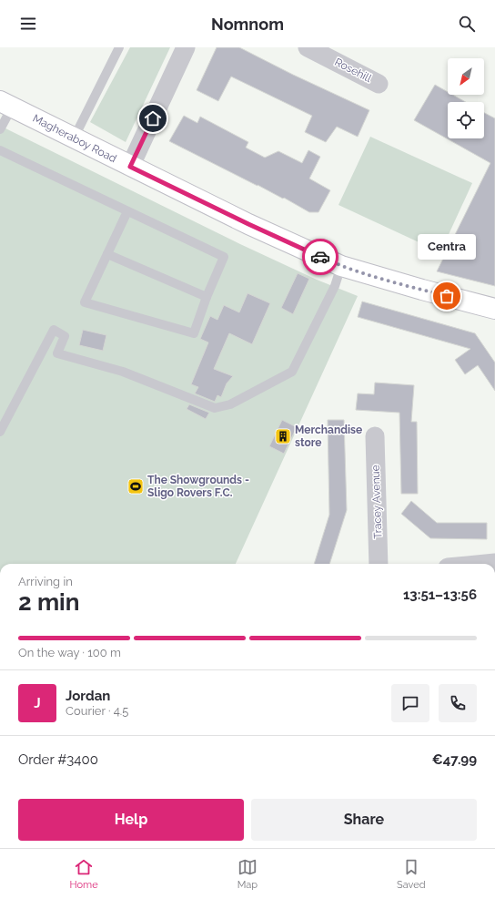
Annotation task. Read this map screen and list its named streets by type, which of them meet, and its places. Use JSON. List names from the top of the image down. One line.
{"streets":{"street":["Rosehill","Magheraboy Road","Tracey Avenue"]},"places":{"other":["Centra"],"building":["Merchandise store"],"sports":["The Showgrounds - Sligo Rovers F.C."]},"north":"bottom left","page":{"header":"Nomnom","bubble":"Centra","heading":["2 min","Arriving in","13:51–13:56"],"panel":["Jordan","Courier · 4.5","Order #3400","€47.99"],"bar":"On the way · 100 m","round":"J","buttons":["Help","Share"],"tabs":["Home","Map","Saved"]}}
